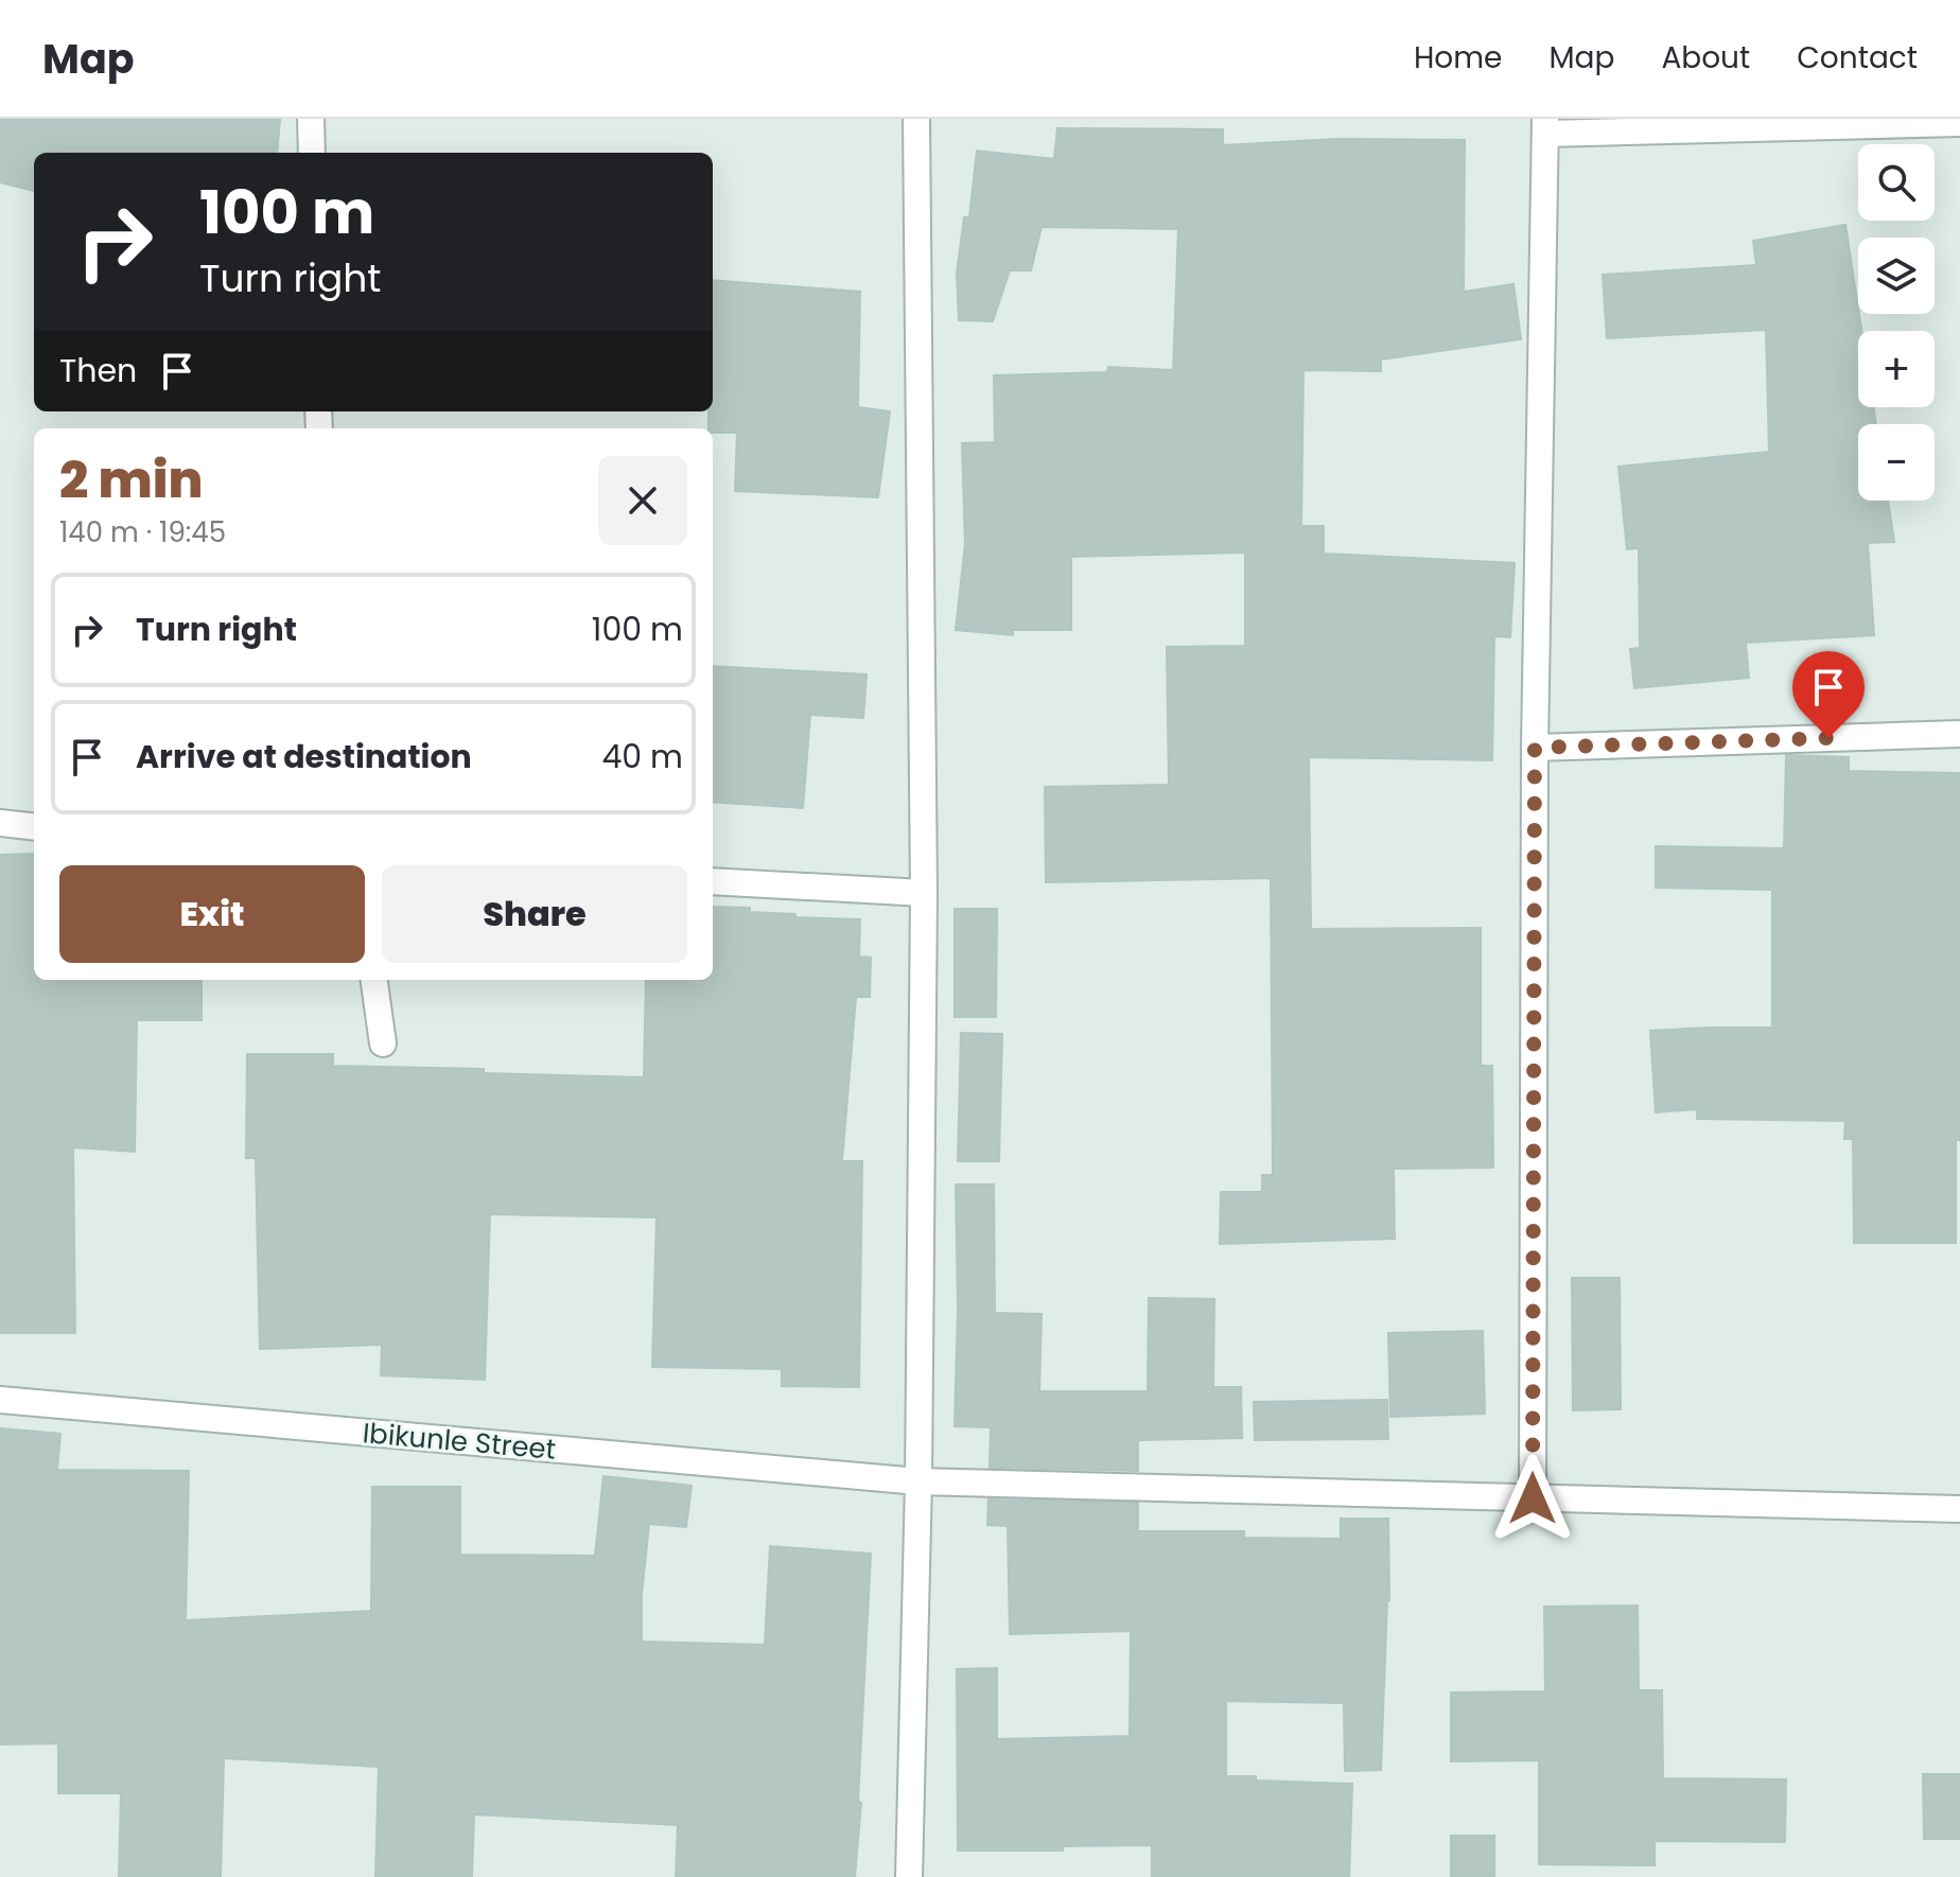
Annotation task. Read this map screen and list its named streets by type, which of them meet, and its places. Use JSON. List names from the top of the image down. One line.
{"streets":{"street":["Ibikunle Street"]},"page":{"header":"Map","nav":["Home","Map","About","Contact"],"map_buttons":["+","−"],"turn":["100 m","Turn right"],"then":"Then","heading":["2 min","140 m · 19:45"],"list":[{"name":"Turn right","value":"100 m"},{"name":"Arrive at destination","value":"40 m"}],"buttons":["Exit","Share"]}}
